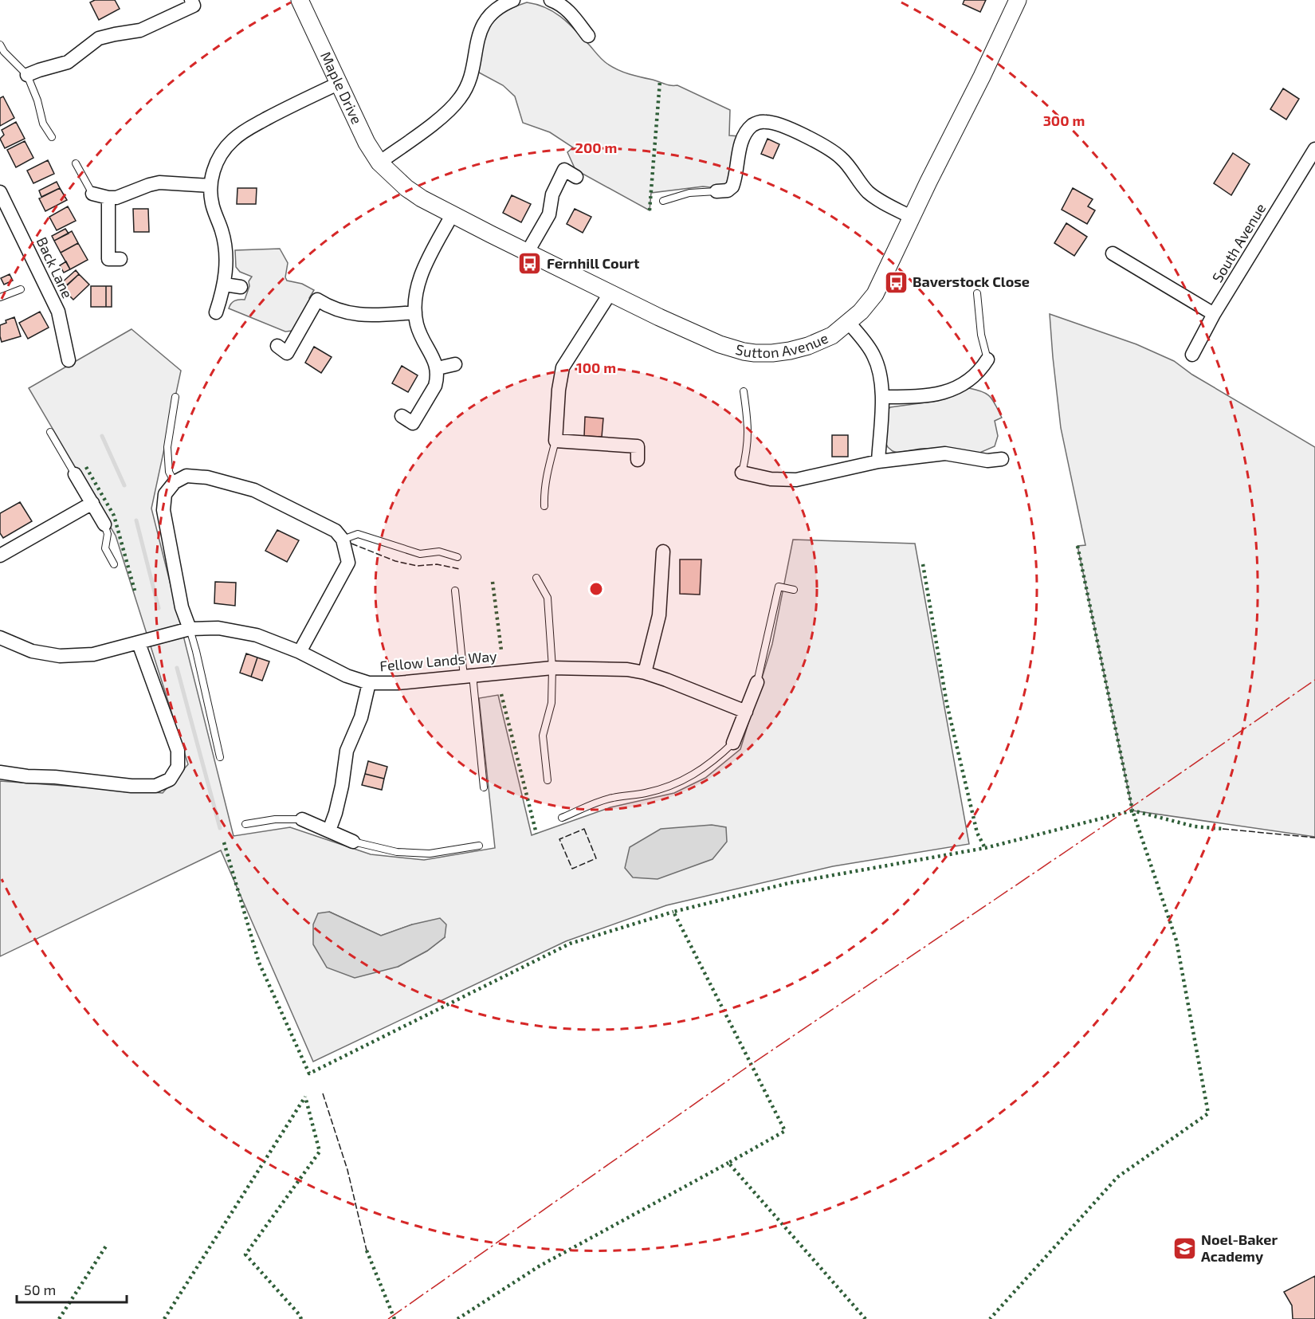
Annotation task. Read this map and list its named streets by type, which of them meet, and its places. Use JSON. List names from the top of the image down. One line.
{"streets":{"street":["Maple Drive","South Avenue","Back Lane","Sutton Avenue","Fellow Lands Way"]},"crossings":[["Maple Drive","Sutton Avenue"]],"places":{"bus stop":["Fernhill Court","Baverstock Close"],"school or university":["Noel-Baker Academy"]},"scale_bar":"50 m","rings":["300 m","200 m","100 m"]}
